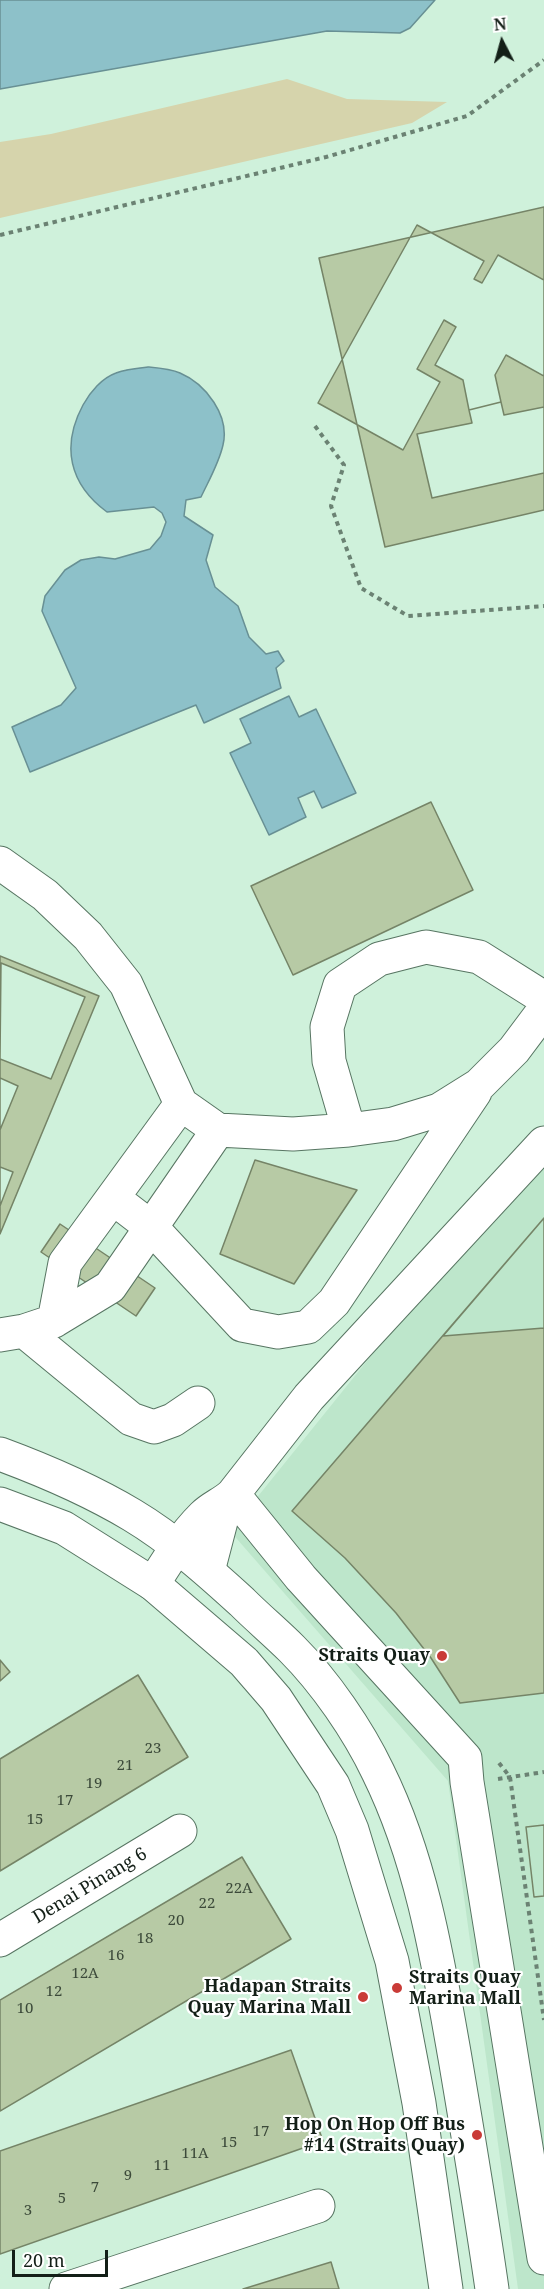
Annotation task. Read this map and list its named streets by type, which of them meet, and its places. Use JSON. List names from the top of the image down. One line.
{"streets":{"main road":["Denai Pinang 6"]},"places":["Straits Quay","Straits Quay Marina Mall","Hadapan Straits Quay Marina Mall","Hop On Hop Off Bus #14 (Straits Quay)"],"house_numbers":["23","21","19","17","15","22A","22","20","18","16","12A","12","10","17","15","11A","11","9","7","5","3"],"scale_bar":"20 m","north":"top"}
